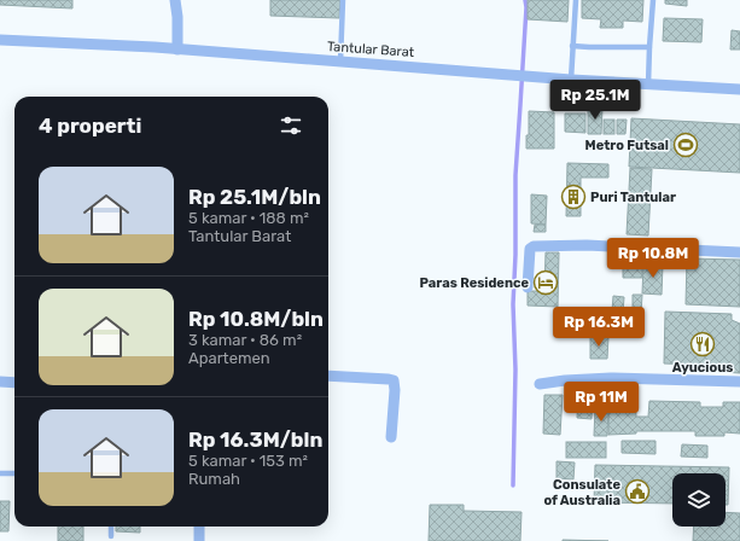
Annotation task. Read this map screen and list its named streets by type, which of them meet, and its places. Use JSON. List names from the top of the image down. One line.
{"streets":{"street":["Tantular Barat"]},"places":{"sports":["Metro Futsal"],"building":["Puri Tantular"],"hotel":["Paras Residence"],"restaurant":["Ayucious"],"public building":["Consulate of Australia"]},"page":{"price":["Rp 25.1M","Rp 10.8M","Rp 16.3M","Rp 11M"],"heading":"4 properti","list":[{"name":"Rp 25.1M/bln","note":"5 kamar · 188 m² · Tantular Barat"},{"name":"Rp 10.8M/bln","note":"3 kamar · 86 m² · Apartemen"},{"name":"Rp 16.3M/bln","note":"5 kamar · 153 m² · Rumah"}]}}
